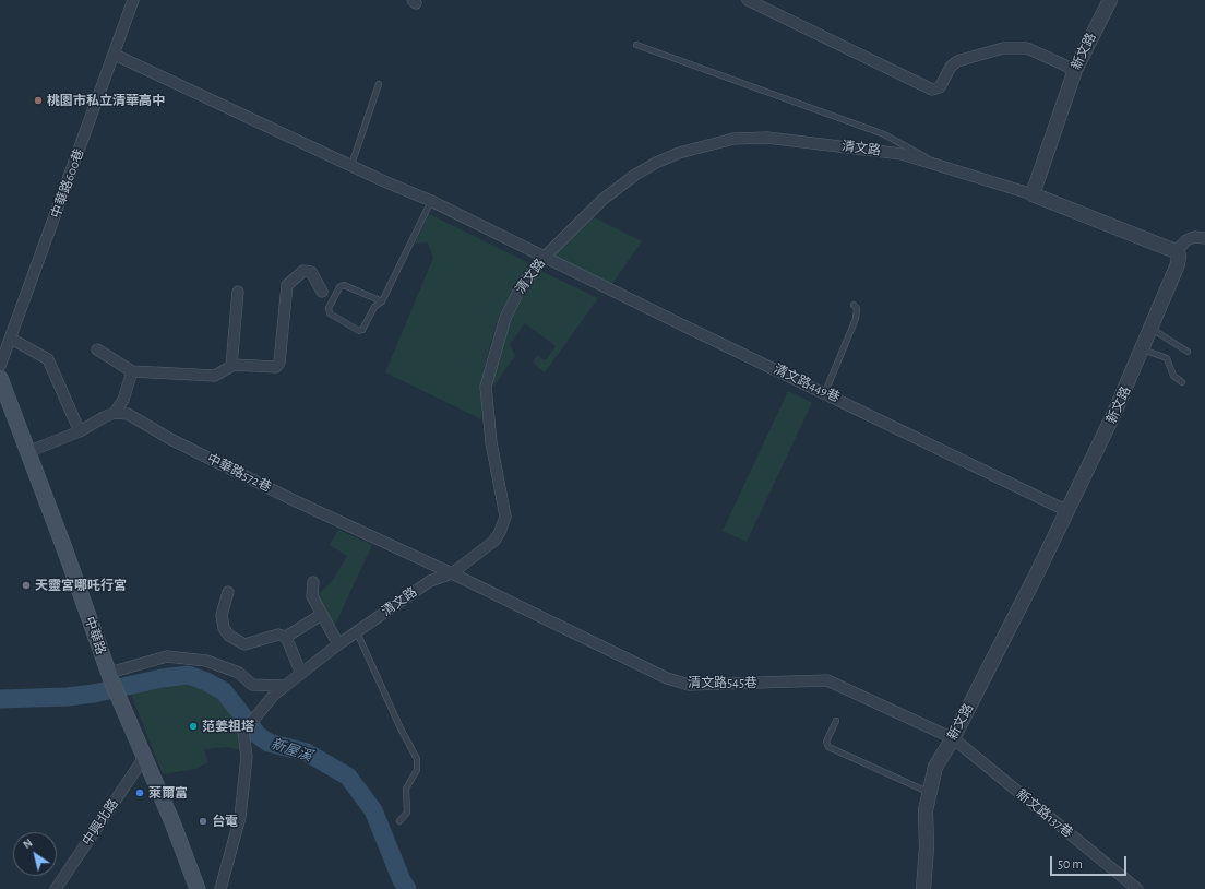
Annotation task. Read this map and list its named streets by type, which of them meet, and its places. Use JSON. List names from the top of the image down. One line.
{"streets":{"main road":["中華路"],"street":["新文路","清文路","中華路600巷","清文路449巷","中華路572巷","清文路545巷","新文路137巷","中興北路"]},"crossings":[["新文路","清文路"],["新文路","清文路449巷"],["新文路","清文路545巷"],["新文路","新文路137巷"],["清文路","清文路449巷"],["清文路","中華路572巷"],["清文路","清文路545巷"],["中華路600巷","清文路449巷"],["中華路572巷","清文路545巷"],["中華路","中興北路"],["清文路545巷","新文路137巷"]],"water":["新屋溪"],"places":["桃園市私立清華高中","天靈宮哪吒行宮","范姜祖塔","萊爾富","台電"],"scale_bar":"50 m","north":"top left"}
